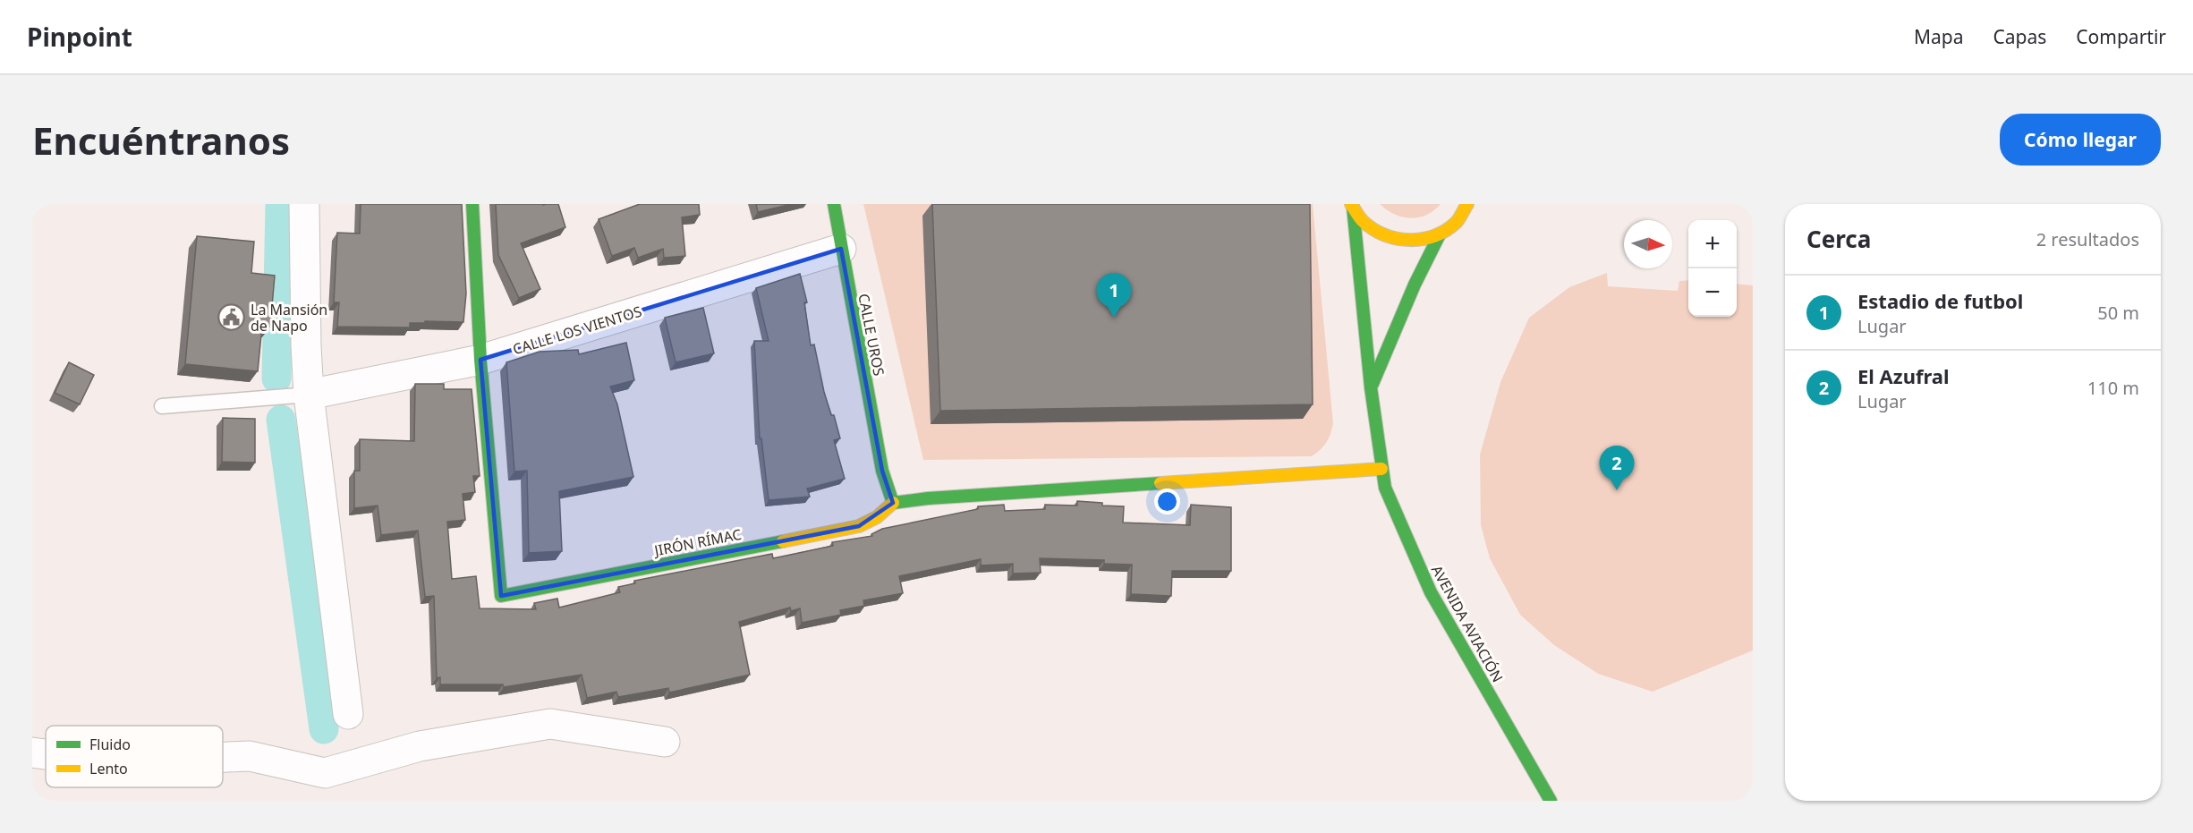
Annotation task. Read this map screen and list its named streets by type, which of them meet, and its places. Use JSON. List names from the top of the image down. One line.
{"streets":{"street":["CALLE LOS VIENTOS","CALLE UROS","JIRÓN RÍMAC","AVENIDA AVIACIÓN"]},"crossings":[["CALLE LOS VIENTOS","CALLE UROS"],["CALLE LOS VIENTOS","JIRÓN RÍMAC"],["CALLE UROS","JIRÓN RÍMAC"]],"places":{"public building":["La Mansión de Napo"]},"legend":["Fluido","Lento"],"north":"right","page":{"header":"Pinpoint","nav":["Mapa","Capas","Compartir"],"buttons":"Cómo llegar","title":"Encuéntranos","heading":["Cerca","2 resultados"],"map_buttons":["+","−"],"pins":["1","2"],"list":[{"mark":"1","name":"Estadio de futbol","note":"Lugar","value":"50 m"},{"mark":"2","name":"El Azufral","note":"Lugar","value":"110 m"}]}}
